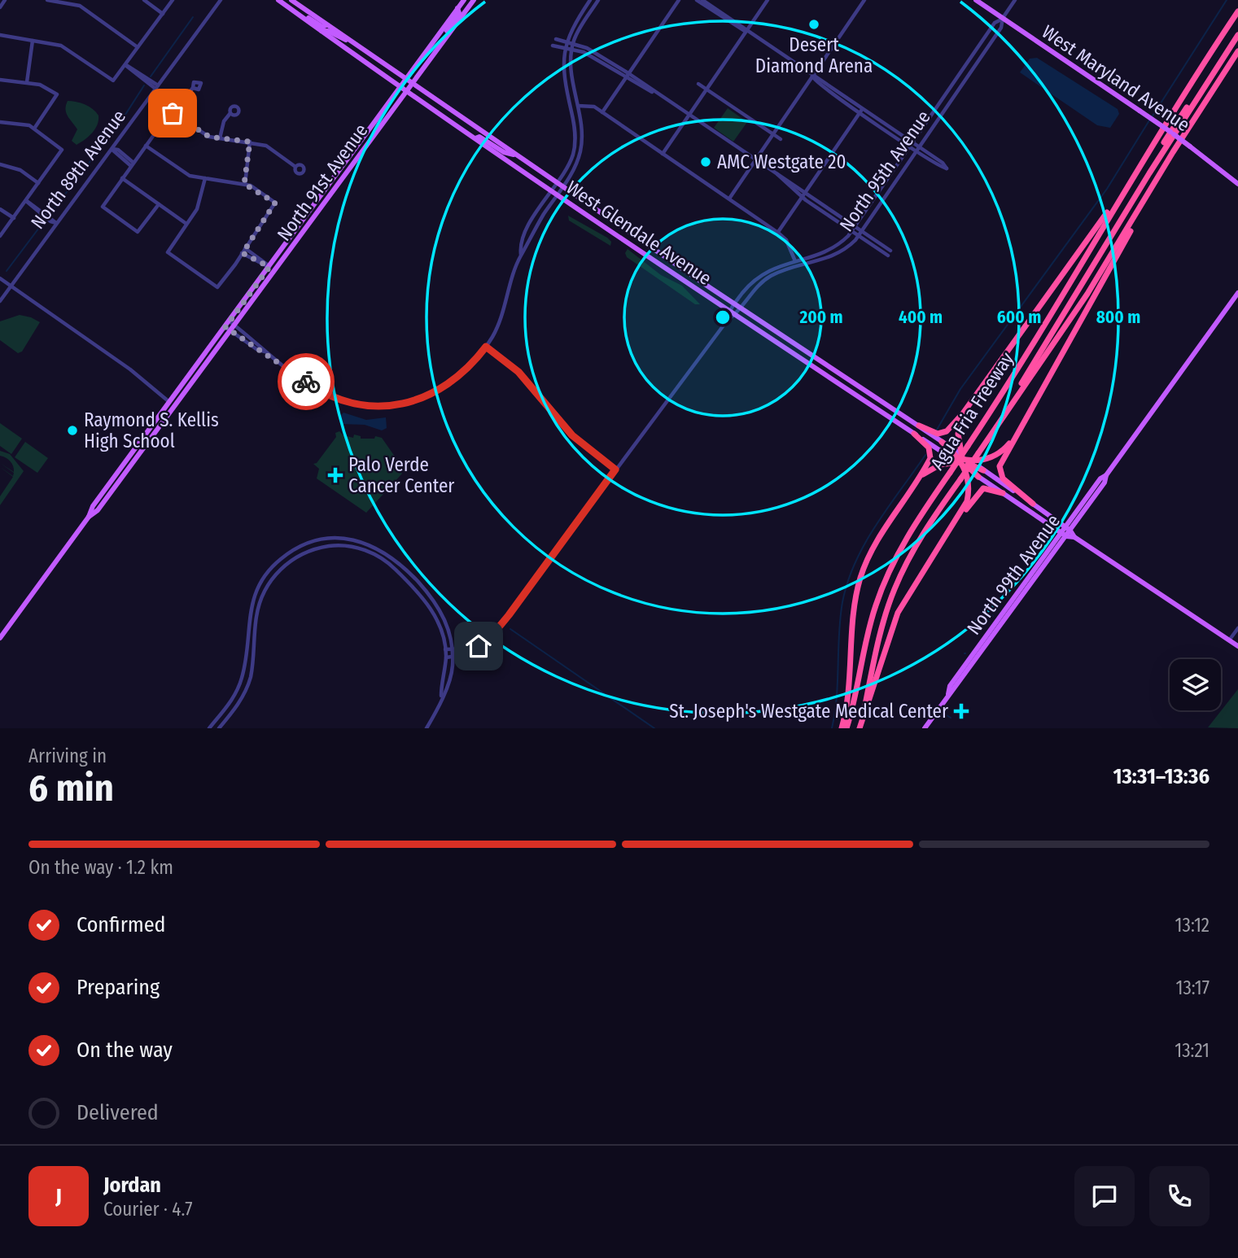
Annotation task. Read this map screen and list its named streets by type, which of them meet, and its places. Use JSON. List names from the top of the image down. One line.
{"streets":{"highway":["Agua Fria Freeway"],"main road":["West Maryland Avenue","North 91st Avenue","West Glendale Avenue","North 99th Avenue"],"street":["North 89th Avenue","North 95th Avenue"]},"crossings":[["West Maryland Avenue","North 95th Avenue"],["North 95th Avenue","West Glendale Avenue"],["North 91st Avenue","West Glendale Avenue"]],"places":{"other":["Desert Diamond Arena","AMC Westgate 20","Raymond S. Kellis High School"],"health":["Palo Verde Cancer Center","St. Joseph's Westgate Medical Center"]},"page":{"heading":["6 min","Arriving in","13:31–13:36"],"panel":["Jordan","Courier · 4.7"],"bar":"On the way · 1.2 km","list":[["Confirmed","13:12"],["Preparing","13:17"],["On the way","13:21"],"Delivered"],"round":"J"},"rings":["200 m","400 m","600 m","800 m"]}
